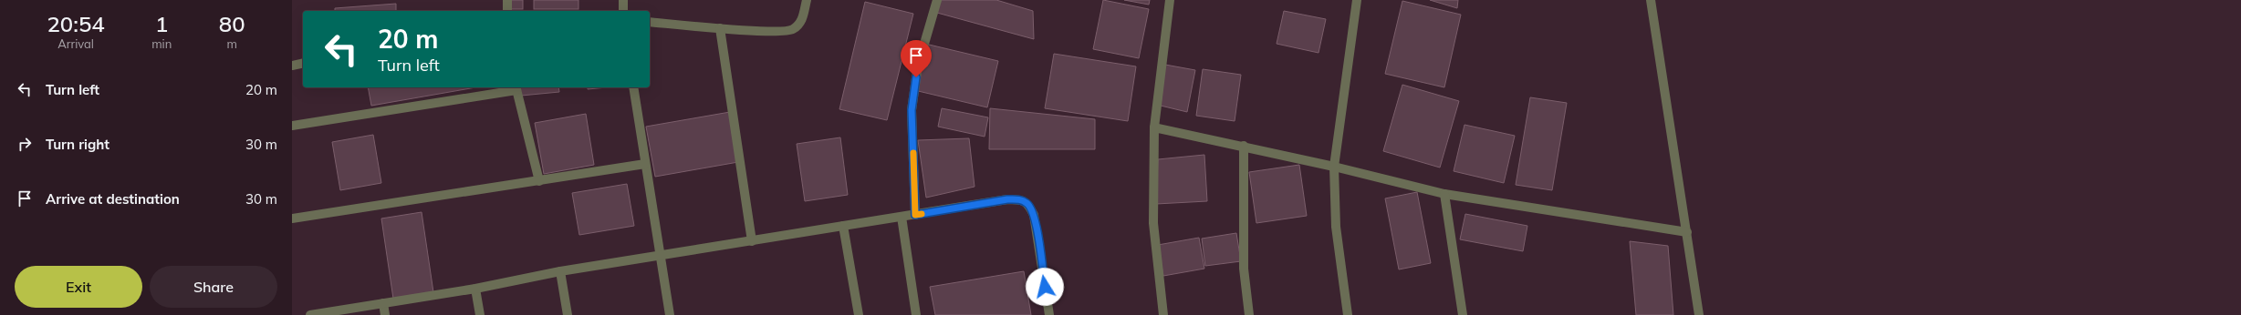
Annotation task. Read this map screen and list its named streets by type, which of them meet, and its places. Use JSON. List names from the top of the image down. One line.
{"page":{"eta":["20:54","Arrival","1","min","80","m"],"turn":["20 m","Turn left"],"list":[{"name":"Turn left","value":"20 m"},{"name":"Turn right","value":"30 m"},{"name":"Arrive at destination","value":"30 m"}],"buttons":["Exit","Share"]}}
